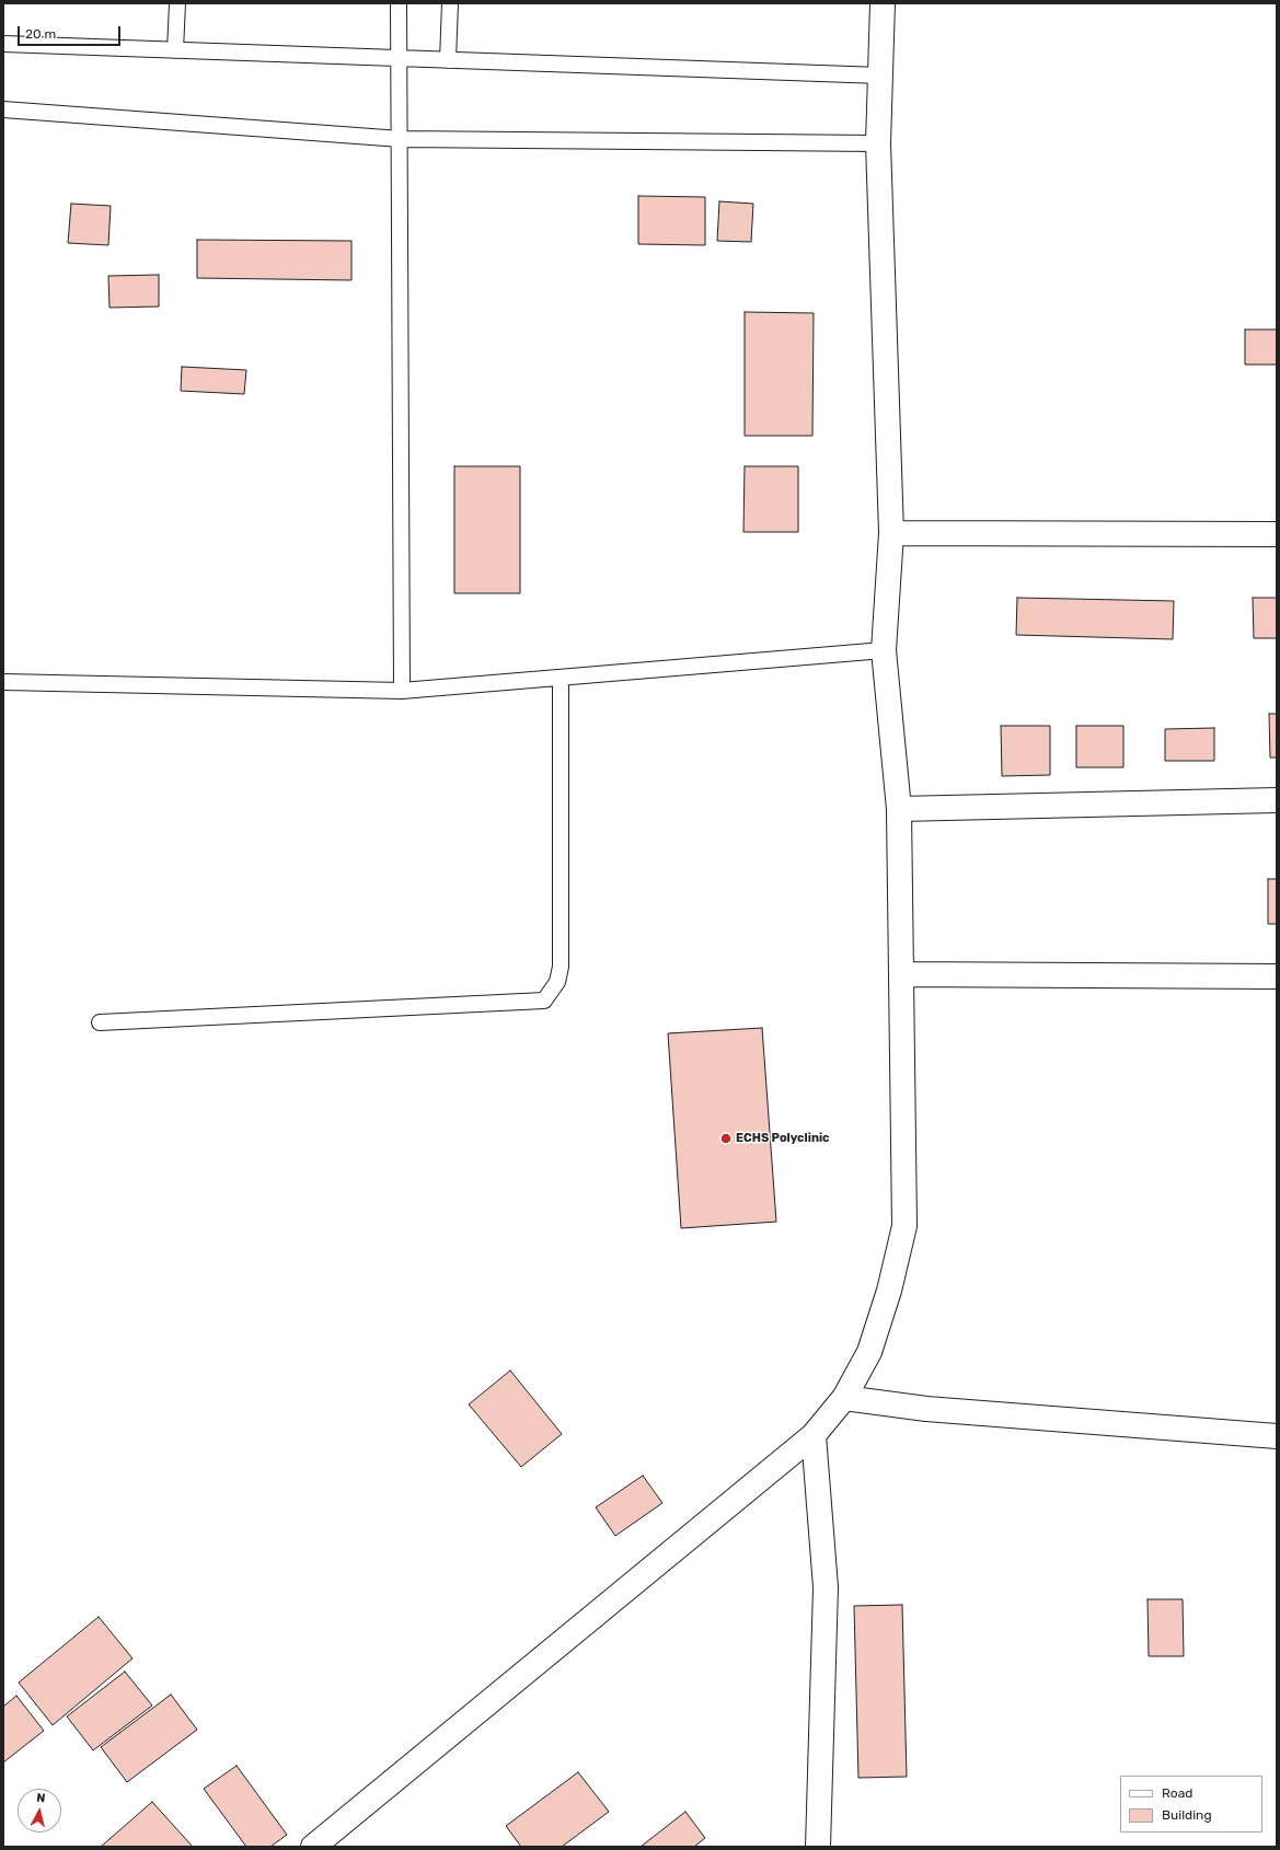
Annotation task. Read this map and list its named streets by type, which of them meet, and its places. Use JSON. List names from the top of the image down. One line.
{"places":["ECHS Polyclinic"],"legend":["Road","Building"],"scale_bar":"20 m","north":"top"}
